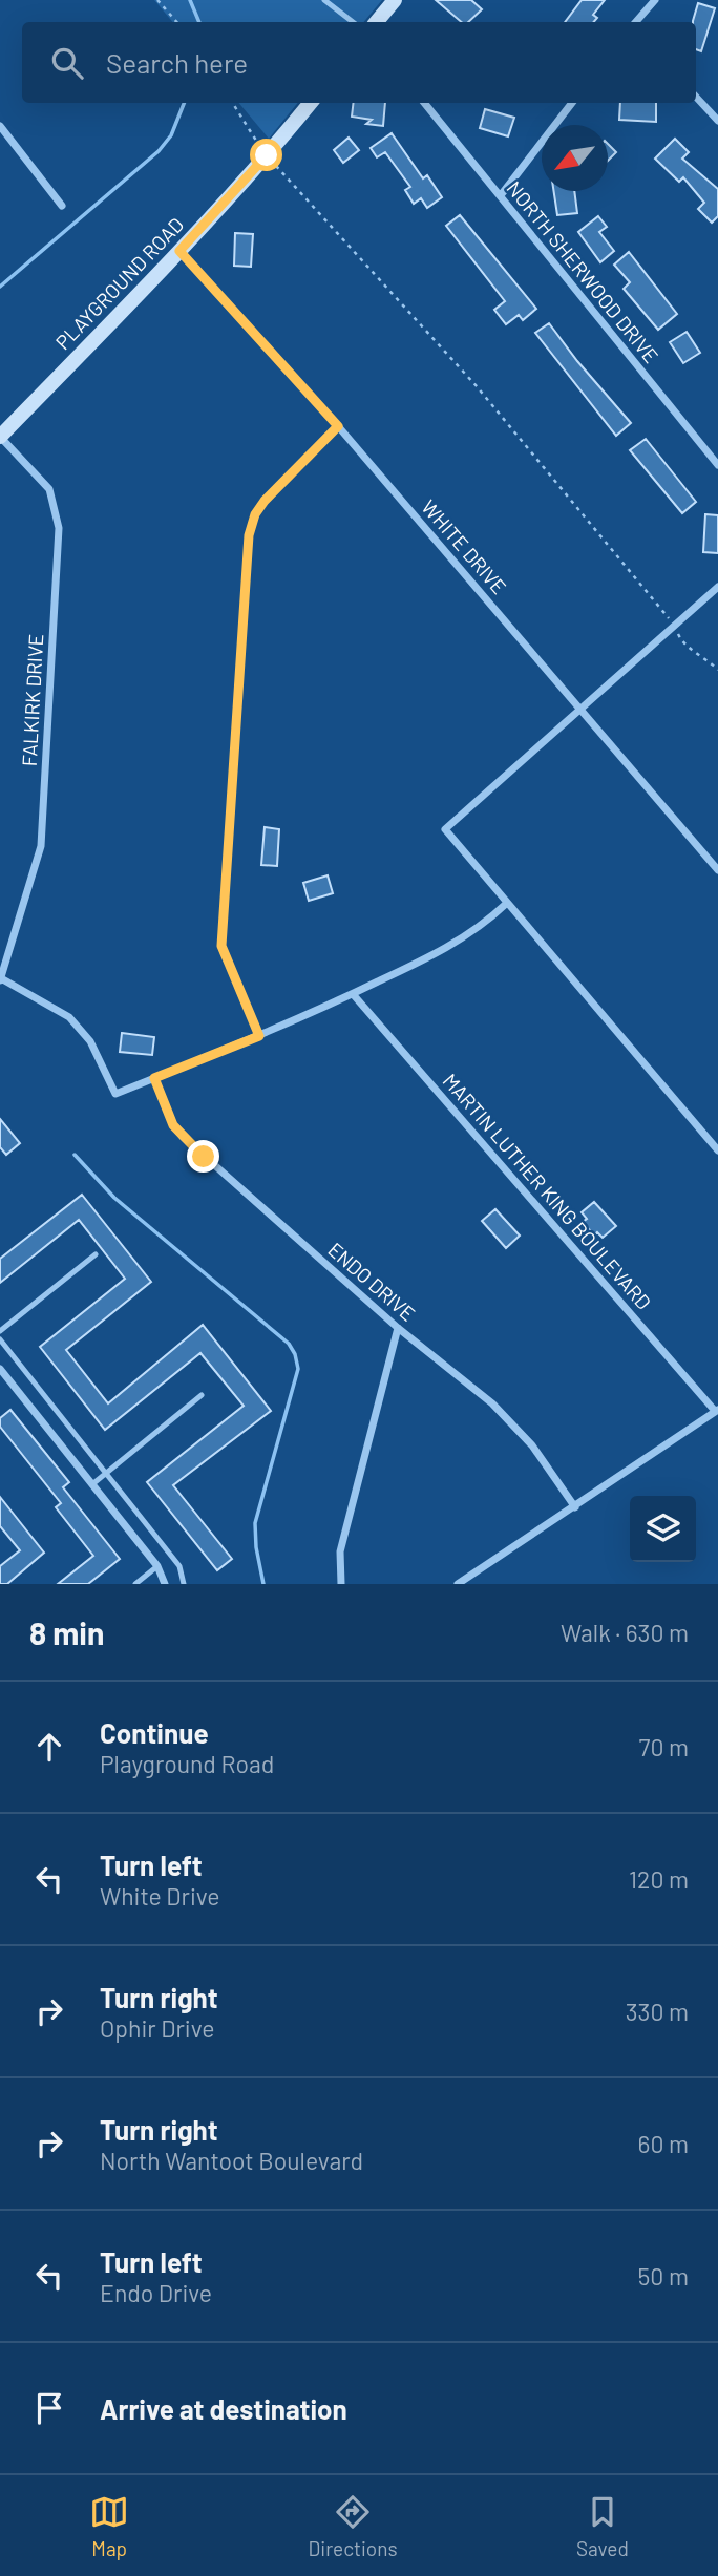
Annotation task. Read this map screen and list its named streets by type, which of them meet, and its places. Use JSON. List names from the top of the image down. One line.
{"streets":{"main road":["PLAYGROUND ROAD"],"street":["NORTH SHERWOOD DRIVE","WHITE DRIVE","FALKIRK DRIVE","MARTIN LUTHER KING BOULEVARD","ENDO DRIVE"]},"crossings":[["PLAYGROUND ROAD","WHITE DRIVE"],["PLAYGROUND ROAD","FALKIRK DRIVE"]],"north":"bottom left","page":{"search":"Search here","heading":["8 min","Walk · 630 m"],"list":[["Continue","Playground Road","70 m"],["Turn left","White Drive","120 m"],["Turn right","Ophir Drive","330 m"],["Turn right","North Wantoot Boulevard","60 m"],["Turn left","Endo Drive","50 m"],"Arrive at destination"],"nav":["Map","Directions","Saved"]}}
